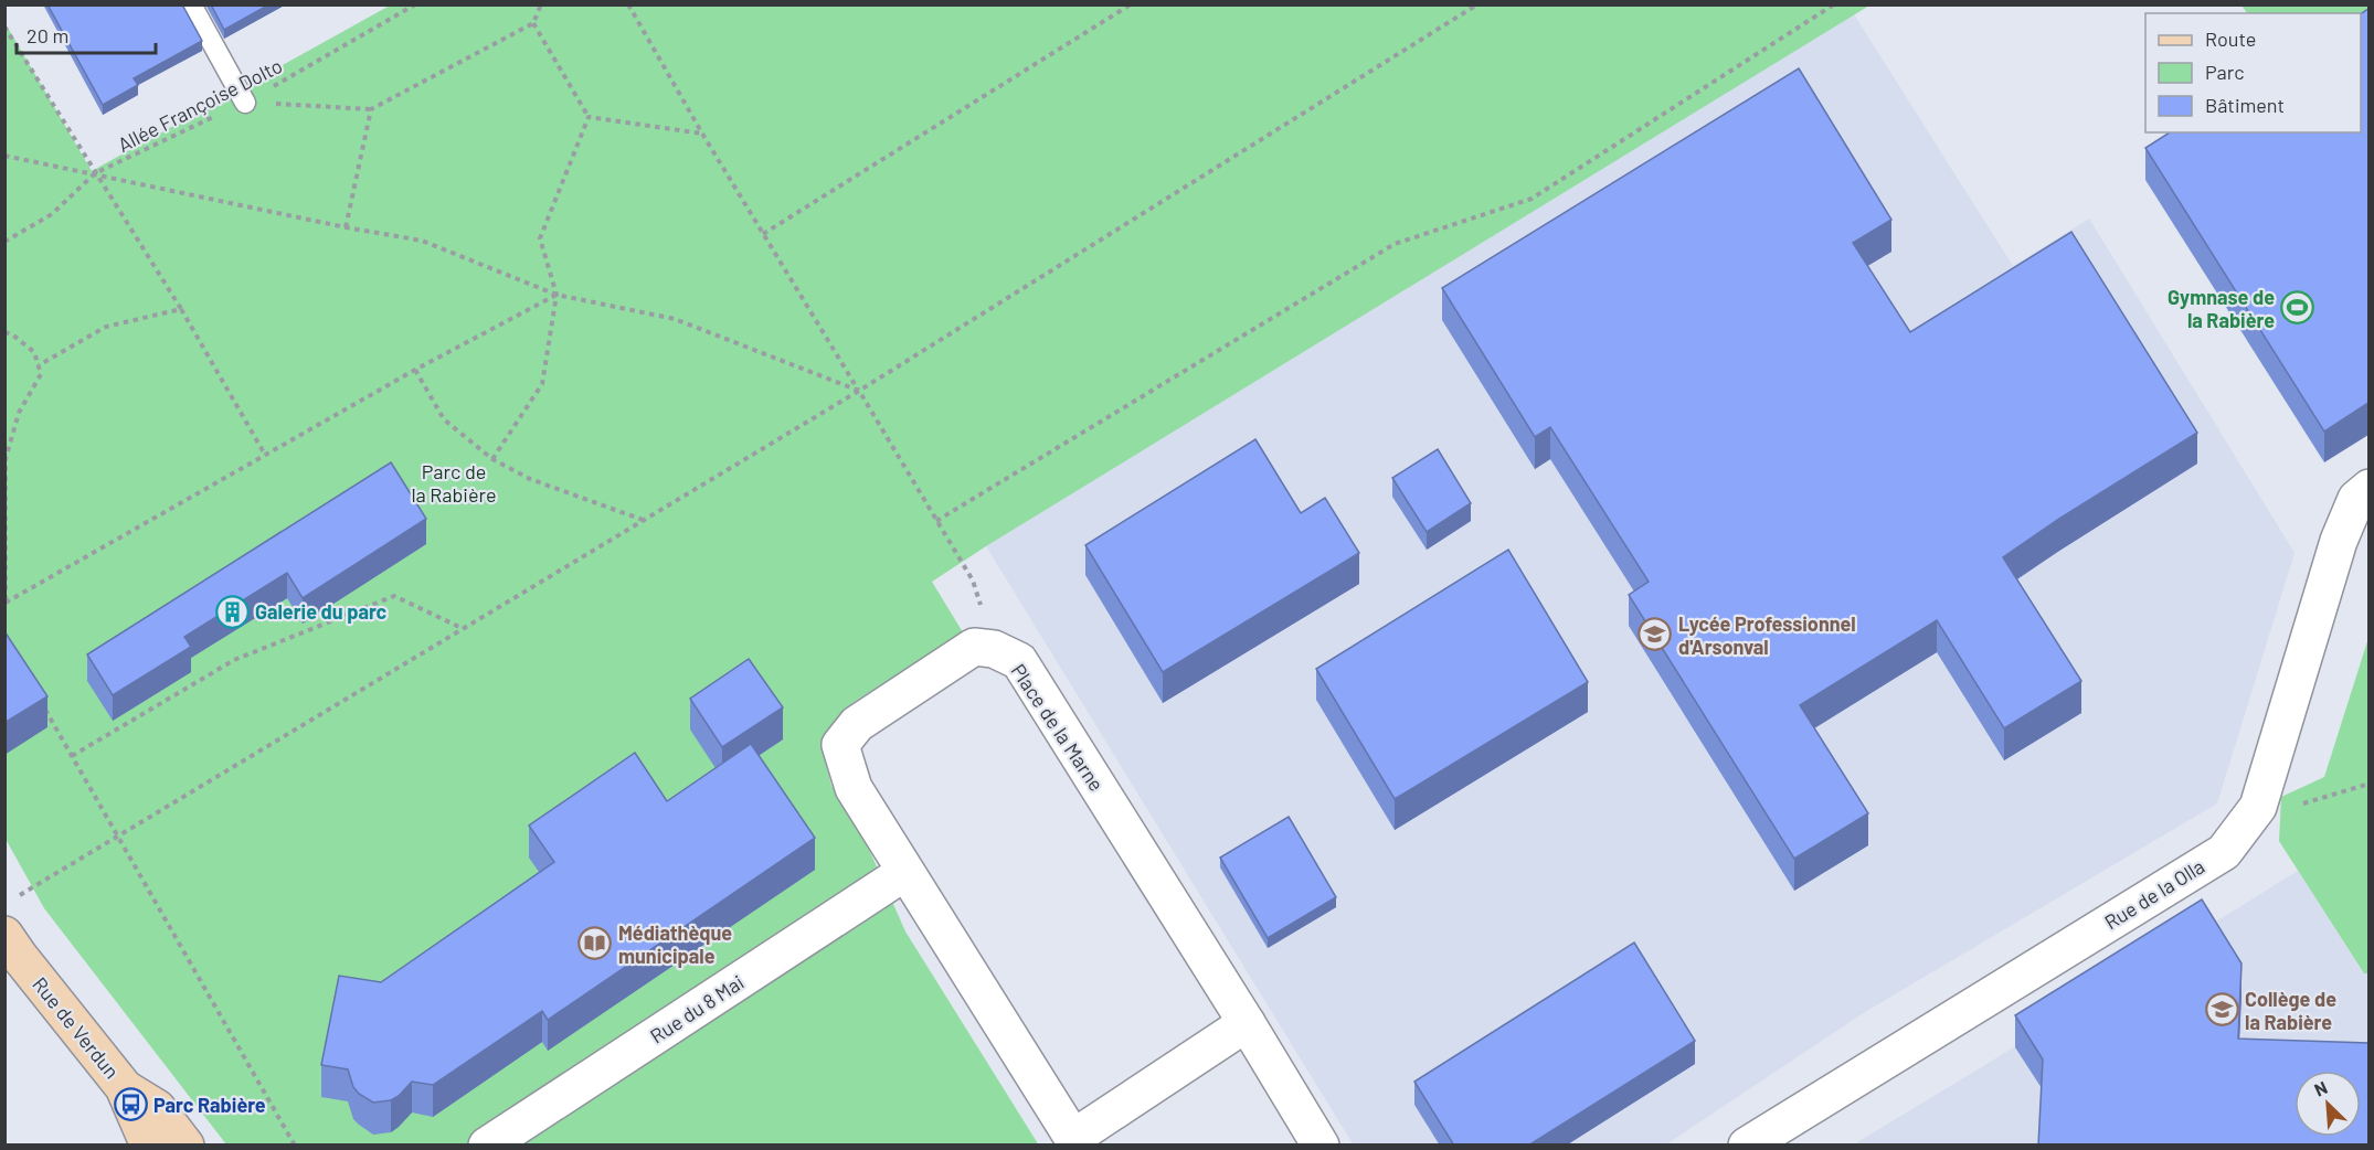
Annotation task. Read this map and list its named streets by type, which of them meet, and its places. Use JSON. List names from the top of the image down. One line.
{"streets":{"main road":["Rue de Verdun"],"street":["Place de la Marne","Rue de la Olla","Rue du 8 Mai"],"path":["Allée Françoise Dolto"]},"crossings":[["Place de la Marne","Rue du 8 Mai"]],"parks":["Parc de la Rabière"],"places":{"sports":["Gymnase de la Rabière"],"building":["Galerie du parc"],"school or university":["Lycée Professionnel d'Arsonval","Collège de la Rabière"],"library":["Médiathèque municipale"],"bus stop":["Parc Rabière"]},"legend":["Route","Parc","Bâtiment"],"scale_bar":"20 m","north":"top left"}
